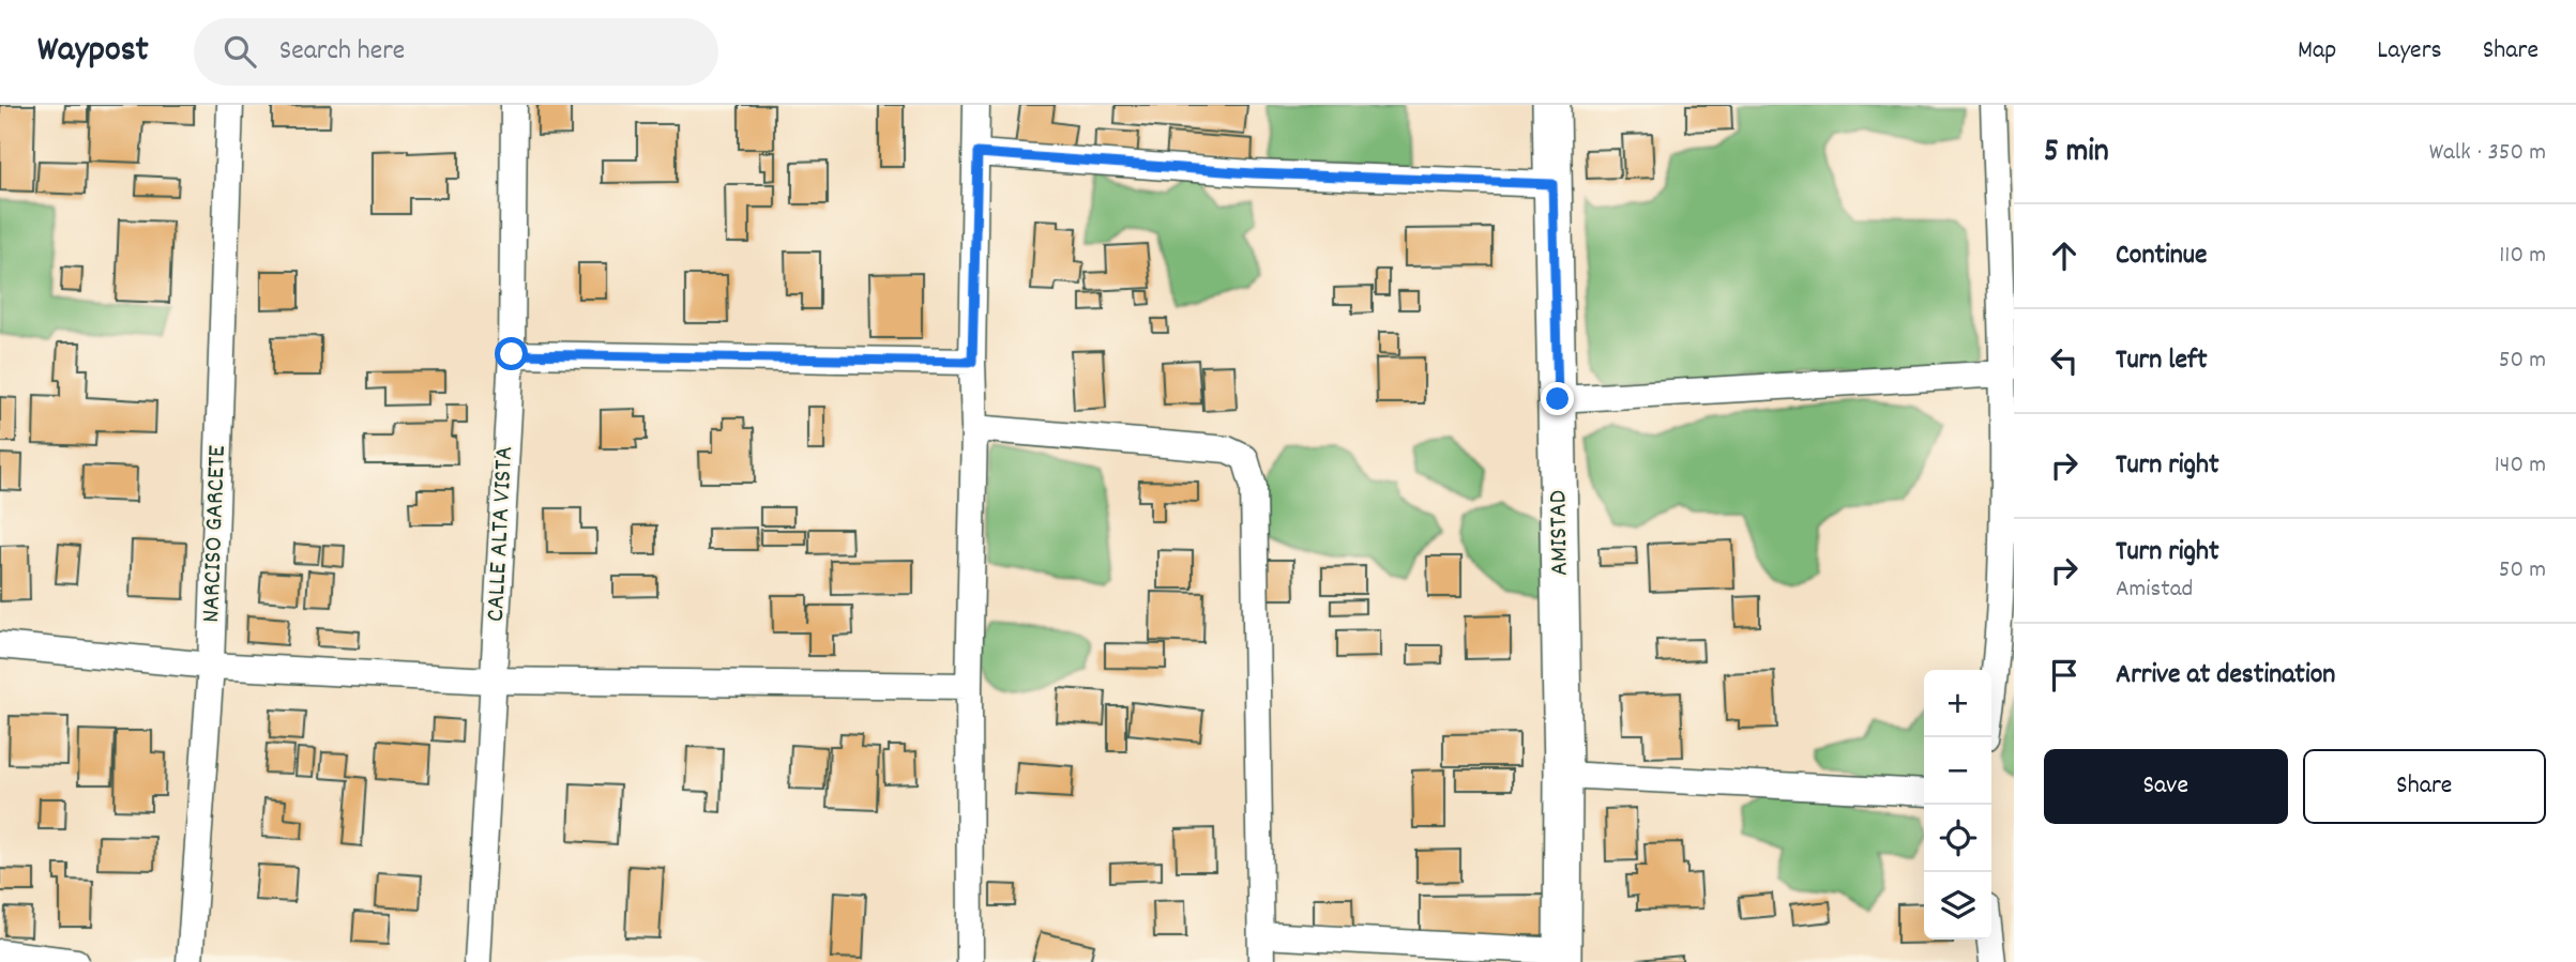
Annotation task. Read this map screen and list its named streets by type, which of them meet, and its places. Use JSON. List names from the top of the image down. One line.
{"streets":{"street":["AMISTAD","NARCISO GARCETE","CALLE ALTA VISTA"]},"page":{"header":"Waypost","search":"Search here","nav":["Map","Layers","Share"],"heading":["5 min","Walk · 350 m"],"list":[["Continue","110 m"],["Turn left","50 m"],["Turn right","140 m"],["Turn right","Amistad","50 m"],"Arrive at destination"],"map_buttons":["+","−"],"buttons":["Save","Share"]}}
